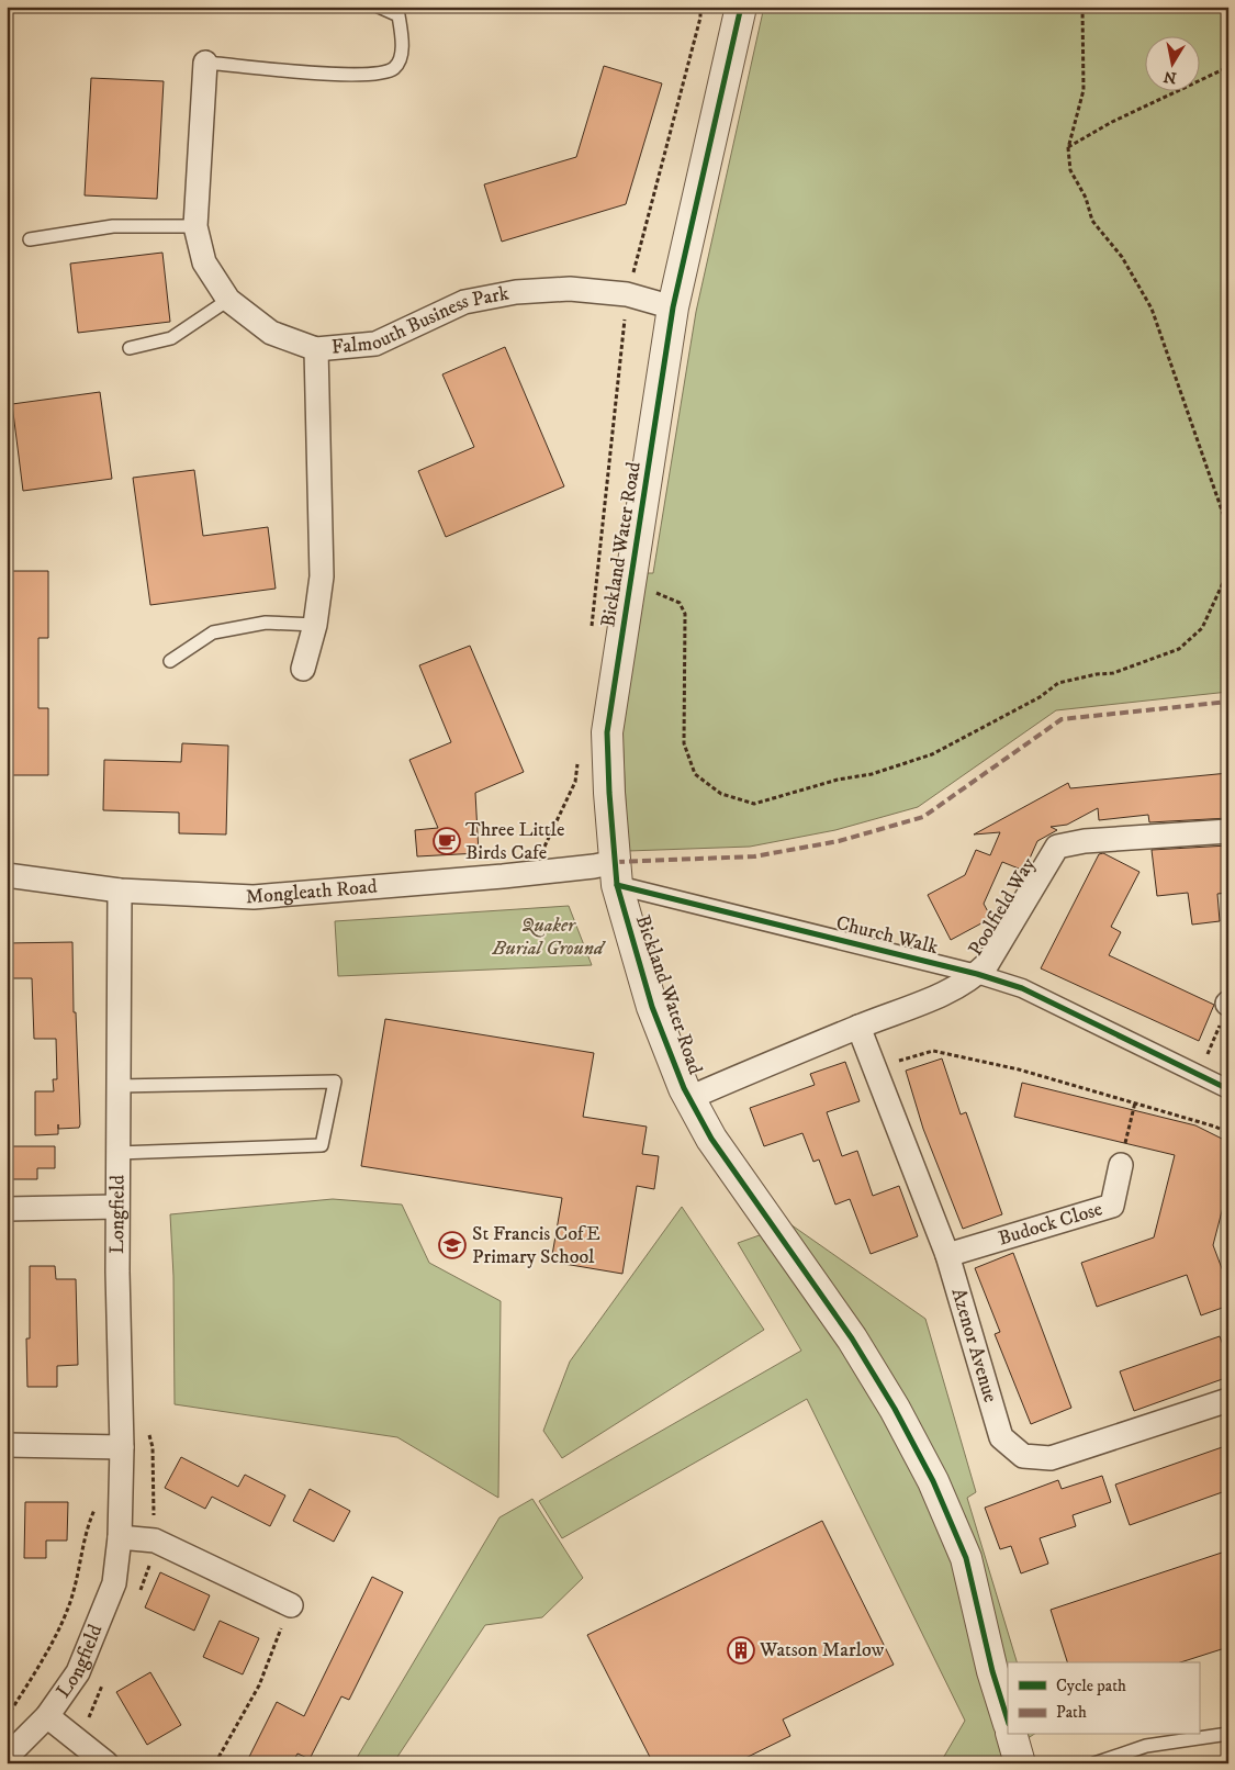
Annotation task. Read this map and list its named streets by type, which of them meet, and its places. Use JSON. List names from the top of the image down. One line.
{"streets":{"street":["Falmouth Business Park","Bickland Water Road","Mongleath Road","Poolfield Way","Church Walk","Longfield","Budock Close","Azenor Avenue"]},"crossings":[["Falmouth Business Park","Bickland Water Road"],["Bickland Water Road","Mongleath Road"],["Bickland Water Road","Poolfield Way"],["Bickland Water Road","Church Walk"],["Mongleath Road","Church Walk"],["Mongleath Road","Longfield"],["Poolfield Way","Church Walk"],["Poolfield Way","Azenor Avenue"],["Budock Close","Azenor Avenue"]],"parks":["Quaker Burial Ground"],"places":{"cafe":["Three Little Birds Cafe"],"school or university":["St Francis CofE Primary School"],"building":["Watson Marlow"]},"legend":["Cycle path","Path"],"north":"bottom"}
